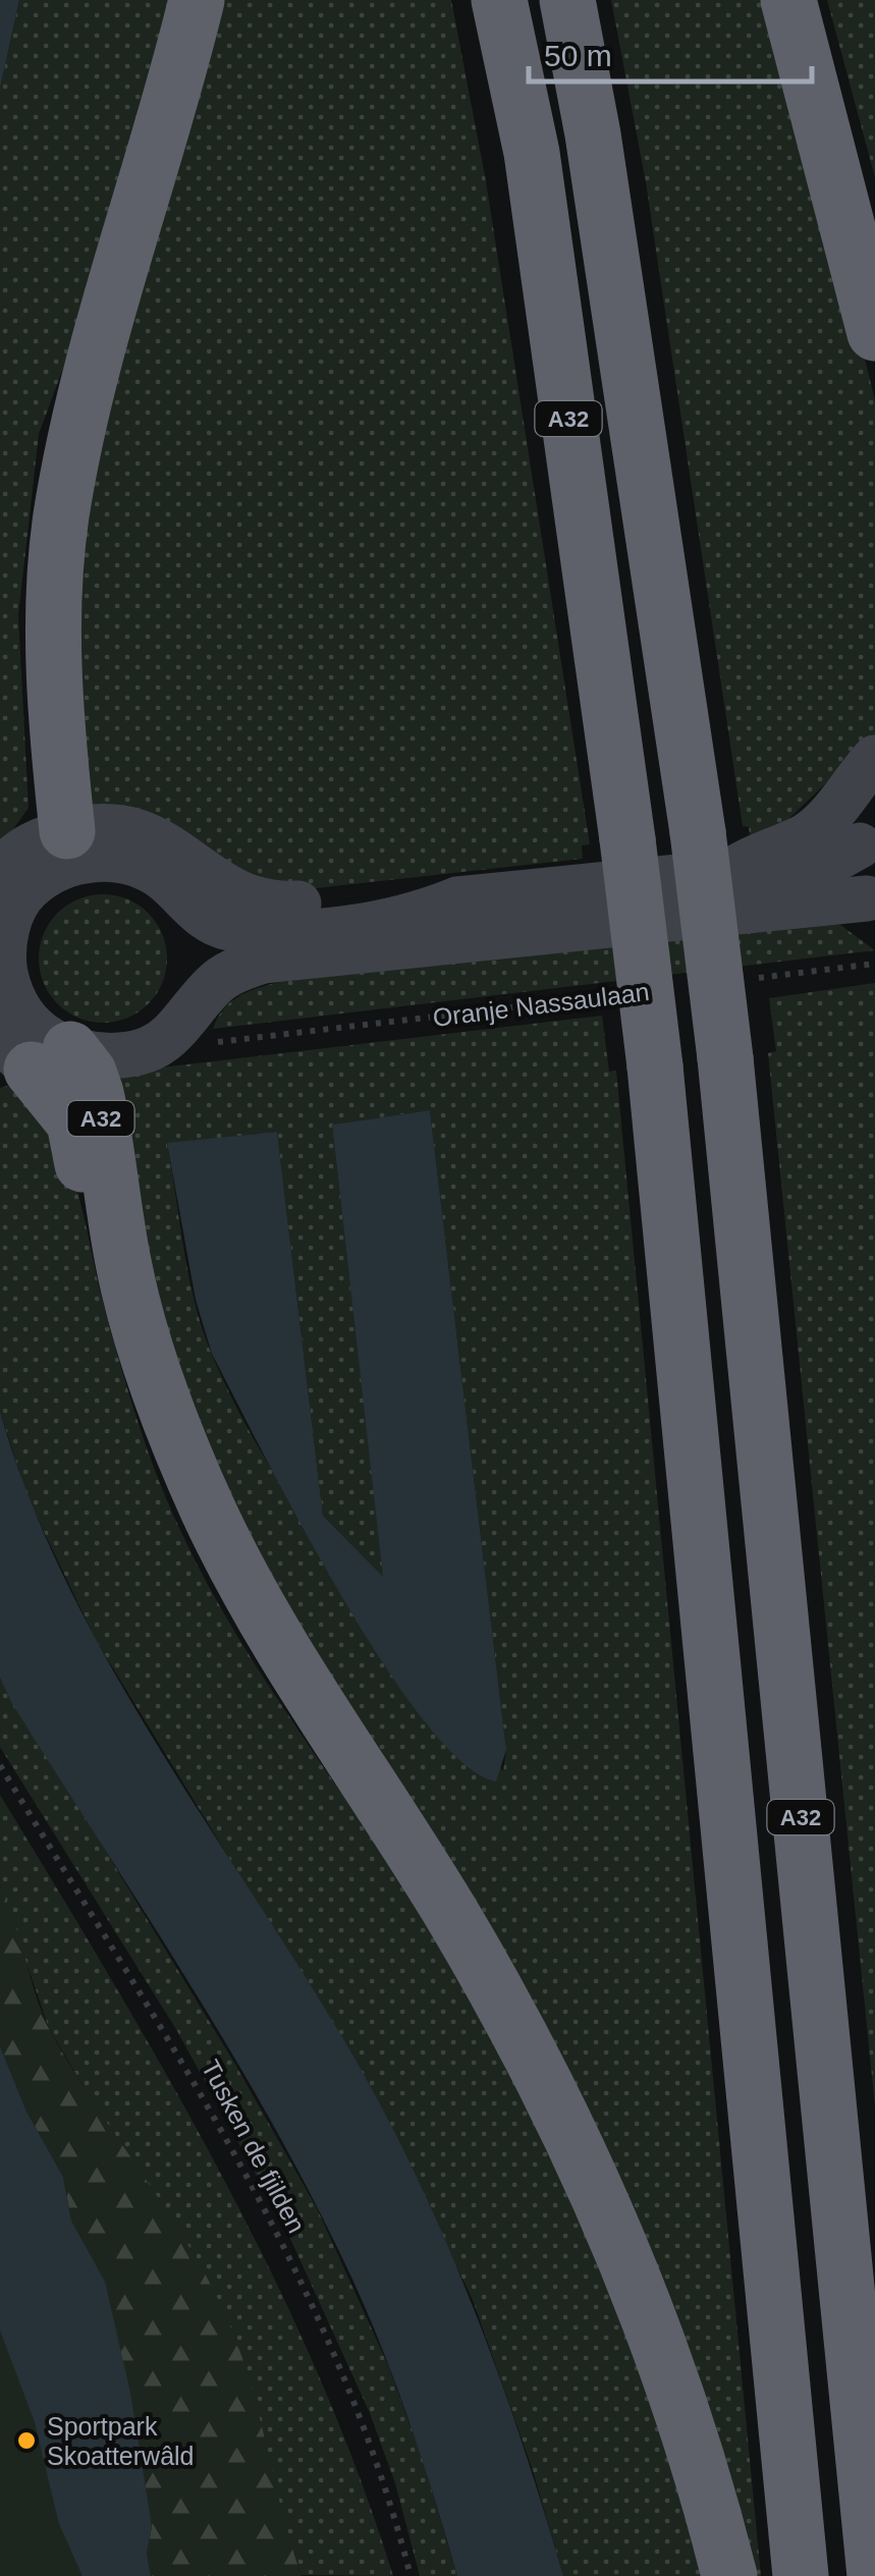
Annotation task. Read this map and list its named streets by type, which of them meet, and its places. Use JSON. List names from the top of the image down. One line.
{"streets":{"highway":["A32"],"path":["Oranje Nassaulaan","Tusken de fjilden"]},"places":["Sportpark Skoatterwâld"],"scale_bar":"50 m"}
